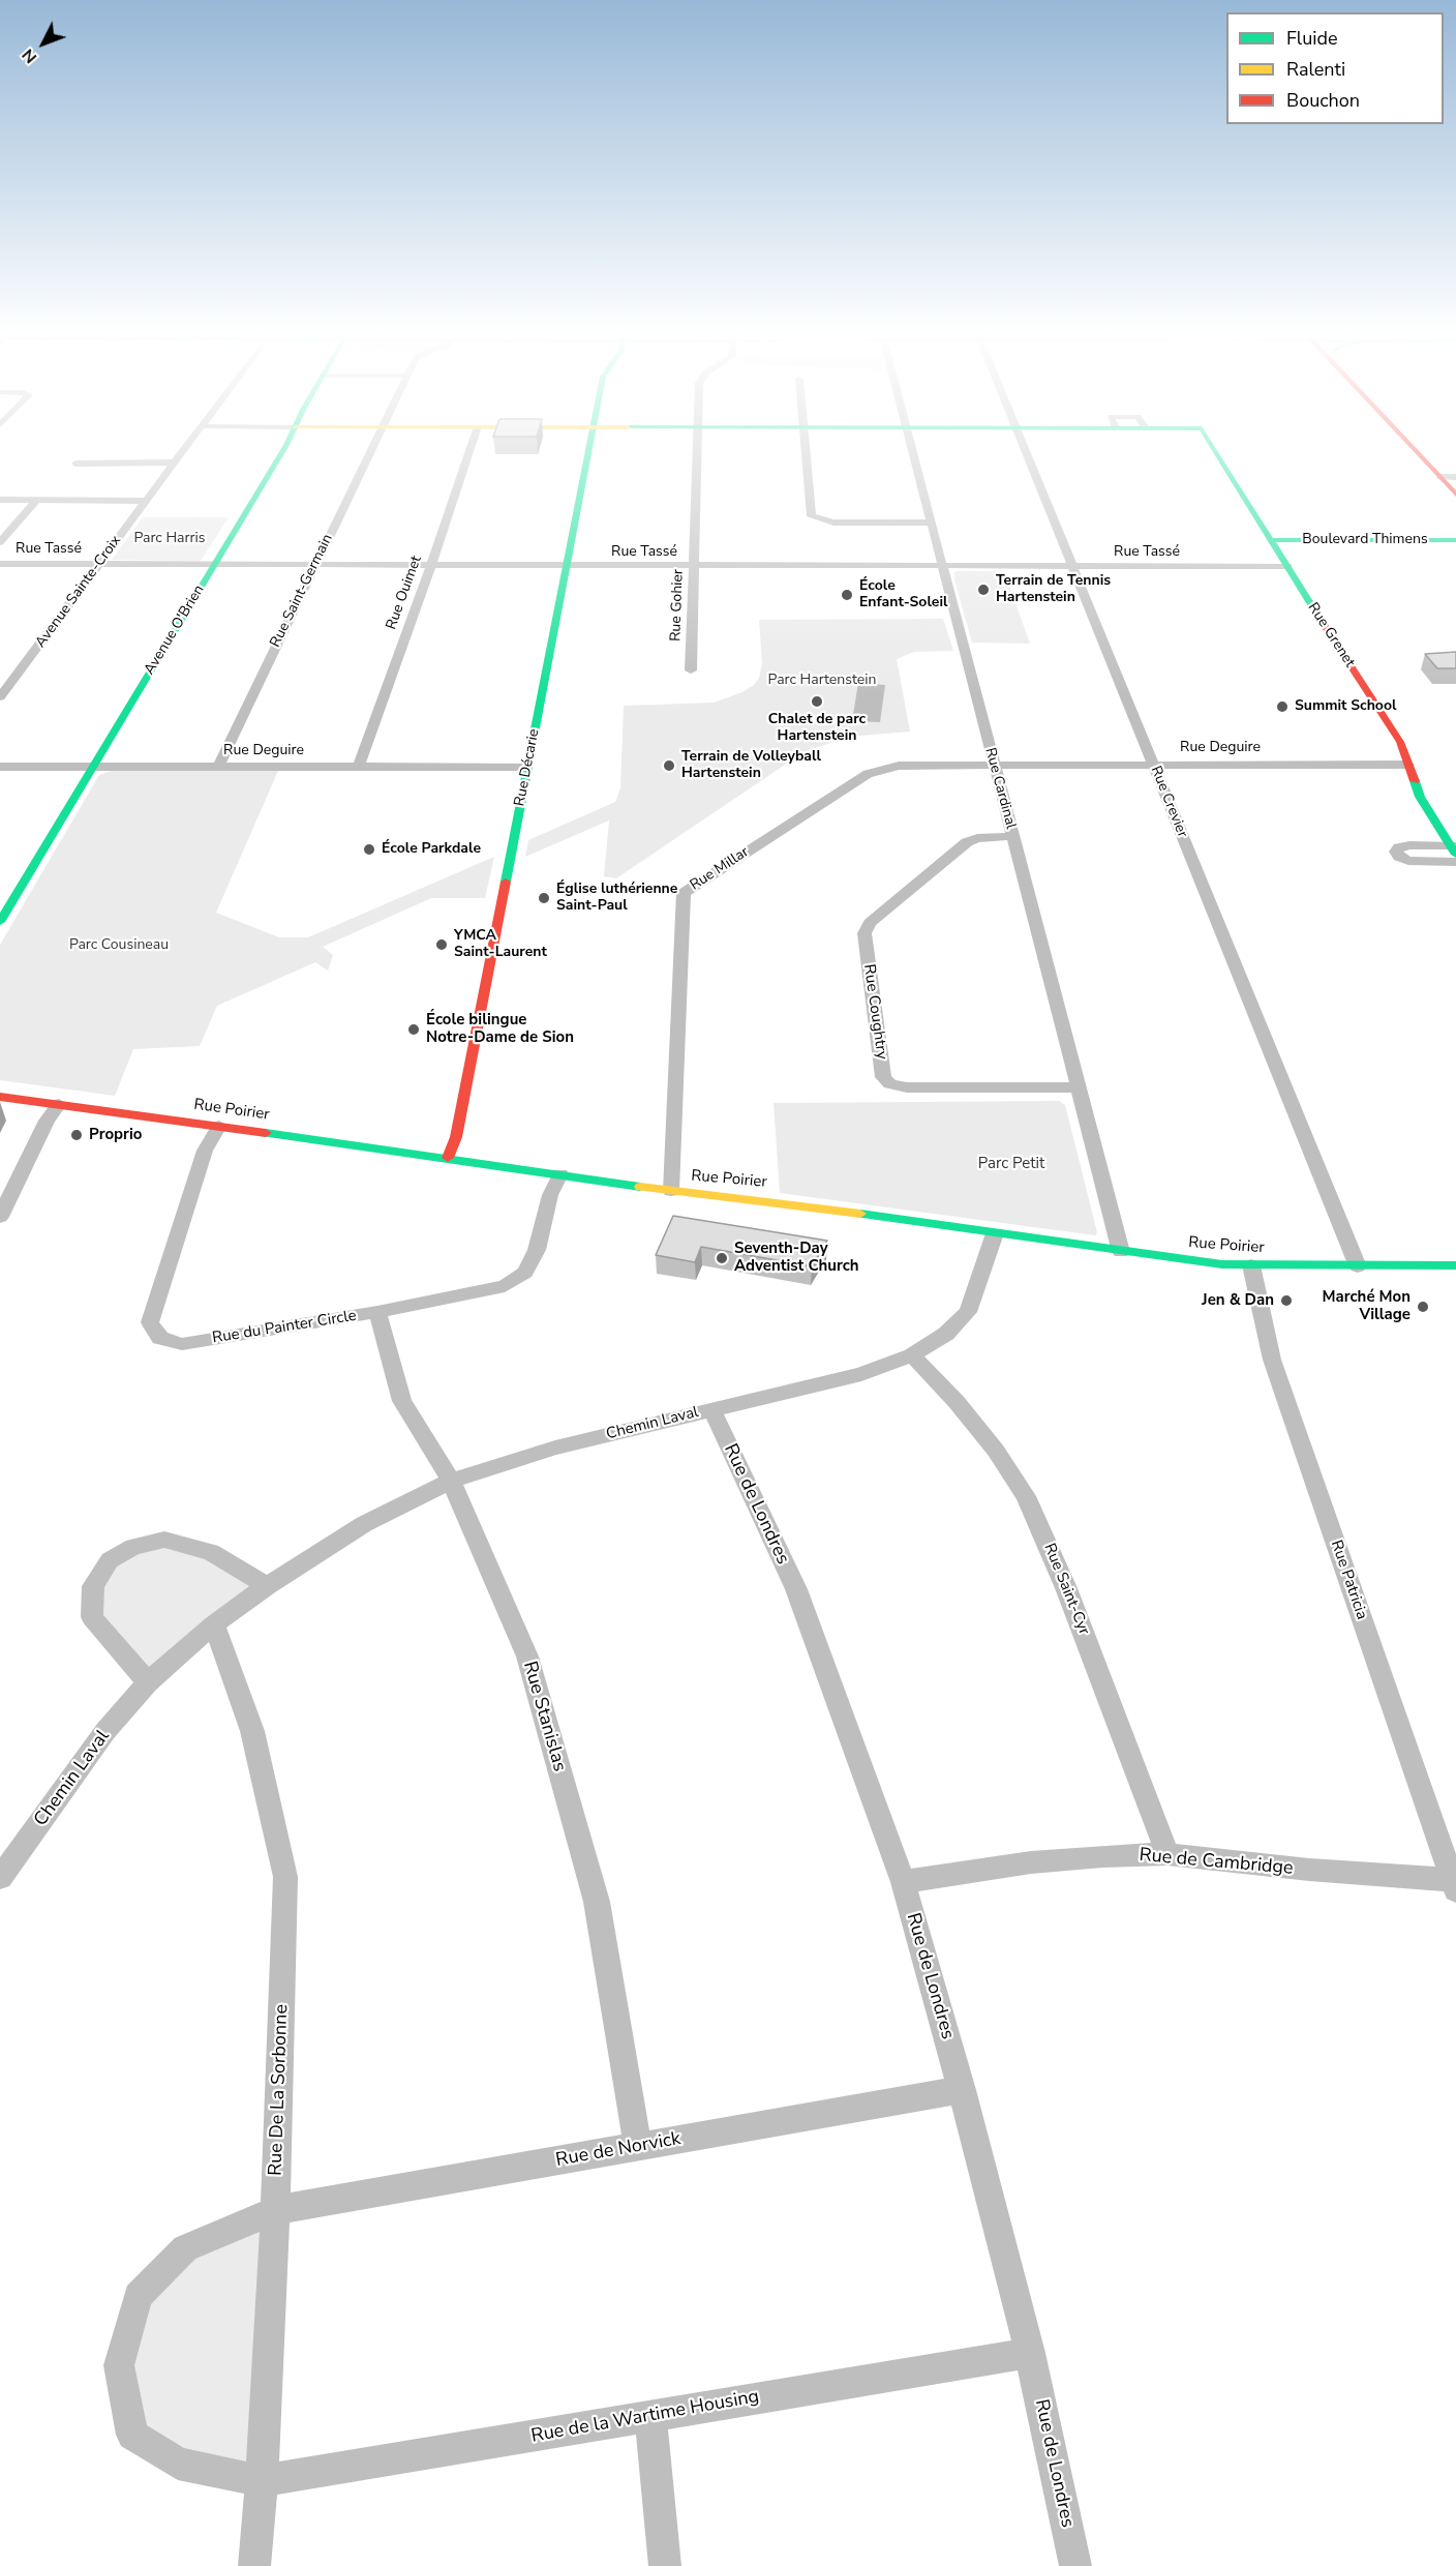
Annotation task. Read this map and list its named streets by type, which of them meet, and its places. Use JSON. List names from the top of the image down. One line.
{"streets":{"street":["Boulevard Thimens","Rue Tassé","Rue Saint-Germain","Avenue Sainte-Croix","Rue Ouimet","Rue Gohier","Avenue O'Brien","Rue Grenet","Rue Deguire","Rue Décarie","Rue Cardinal","Rue Crevier","Rue Millar","Rue Coughtry","Rue Poirier","Rue du Painter Circle","Chemin Laval","Rue de Londres","Rue Patricia","Rue Saint-Cyr","Rue Stanislas","Rue de Cambridge","Rue De La Sorbonne","Rue de Norvick","Rue de la Wartime Housing"]},"crossings":[["Boulevard Thimens","Rue Grenet"],["Rue Tassé","Rue Saint-Germain"],["Rue Tassé","Avenue Sainte-Croix"],["Rue Tassé","Rue Ouimet"],["Rue Tassé","Rue Gohier"],["Rue Tassé","Avenue O'Brien"],["Rue Tassé","Rue Grenet"],["Rue Tassé","Rue Décarie"],["Rue Tassé","Rue Cardinal"],["Rue Tassé","Rue Crevier"],["Rue Saint-Germain","Rue Deguire"],["Rue Ouimet","Rue Deguire"],["Avenue O'Brien","Rue Deguire"],["Rue Grenet","Rue Deguire"],["Rue Deguire","Rue Décarie"],["Rue Deguire","Rue Cardinal"],["Rue Deguire","Rue Crevier"],["Rue Deguire","Rue Millar"],["Rue Décarie","Rue Poirier"],["Rue Cardinal","Rue Millar"],["Rue Cardinal","Rue Coughtry"],["Rue Cardinal","Rue Poirier"],["Rue Crevier","Rue Poirier"],["Rue Millar","Rue Poirier"],["Rue Poirier","Rue du Painter Circle"],["Rue Poirier","Chemin Laval"],["Rue Poirier","Rue Patricia"],["Rue du Painter Circle","Rue Stanislas"],["Chemin Laval","Rue de Londres"],["Chemin Laval","Rue Saint-Cyr"],["Chemin Laval","Rue Stanislas"],["Chemin Laval","Rue De La Sorbonne"],["Rue de Londres","Rue de Cambridge"],["Rue de Londres","Rue de Norvick"],["Rue de Londres","Rue de la Wartime Housing"],["Rue Patricia","Rue de Cambridge"],["Rue Saint-Cyr","Rue de Cambridge"],["Rue Stanislas","Rue de Norvick"],["Rue De La Sorbonne","Rue de Norvick"],["Rue De La Sorbonne","Rue de la Wartime Housing"]],"parks":["Parc Harris","Parc Hartenstein","Parc Cousineau","Parc Petit"],"places":["Terrain de Tennis Hartenstein","École Enfant-Soleil","Chalet de parc Hartenstein","Summit School","Terrain de Volleyball Hartenstein","École Parkdale","Église luthérienne Saint-Paul","YMCA Saint-Laurent","École bilingue Notre-Dame de Sion","Proprio","Seventh-Day Adventist Church","Jen & Dan","Marché Mon Village"],"legend":["Fluide","Ralenti","Bouchon"],"north":"bottom left"}
